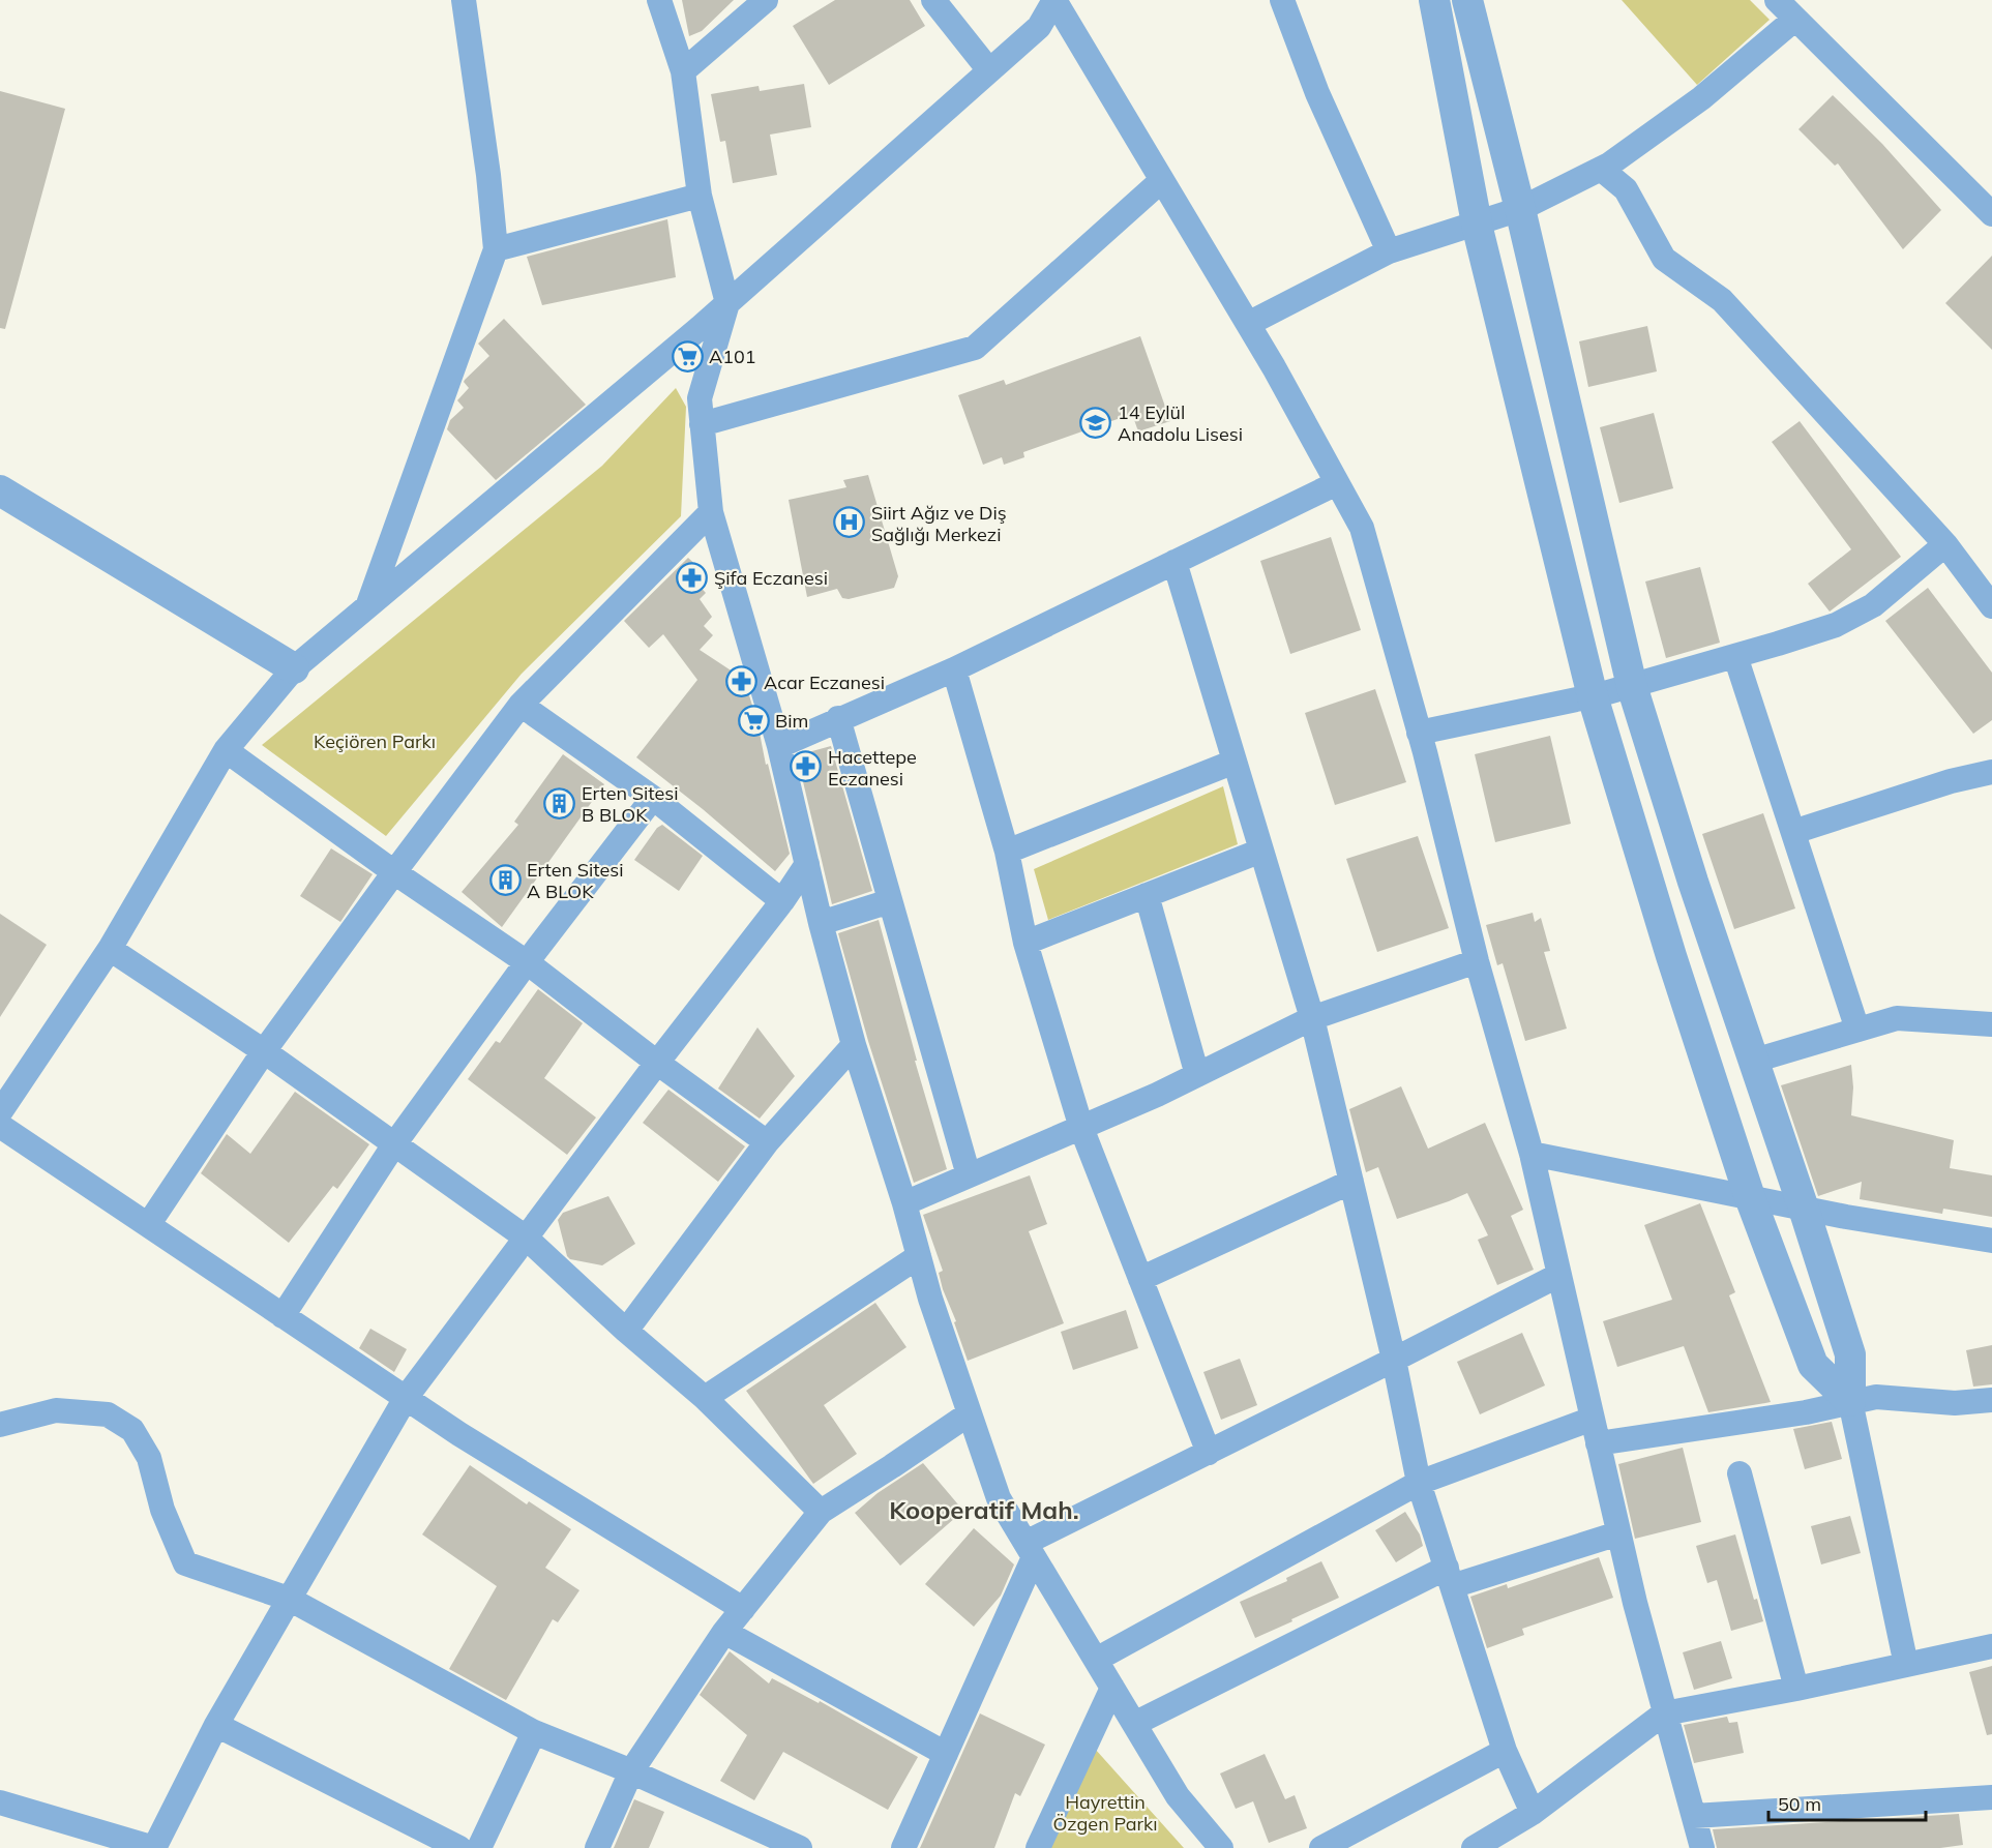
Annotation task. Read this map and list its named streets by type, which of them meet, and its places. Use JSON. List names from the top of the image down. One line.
{"districts":["Kooperatif Mah."],"parks":["Keçiören Parkı","Hayrettin Özgen Parkı"],"places":{"supermarket":["A101","Bim"],"school or university":["14 Eylül Anadolu Lisesi"],"hospital":["Siirt Ağız ve Diş Sağlığı Merkezi"],"pharmacy":["Şifa Eczanesi","Acar Eczanesi","Hacettepe Eczanesi"],"building":["Erten Sitesi B BLOK","Erten Sitesi A BLOK"]},"scale_bar":"50 m"}
